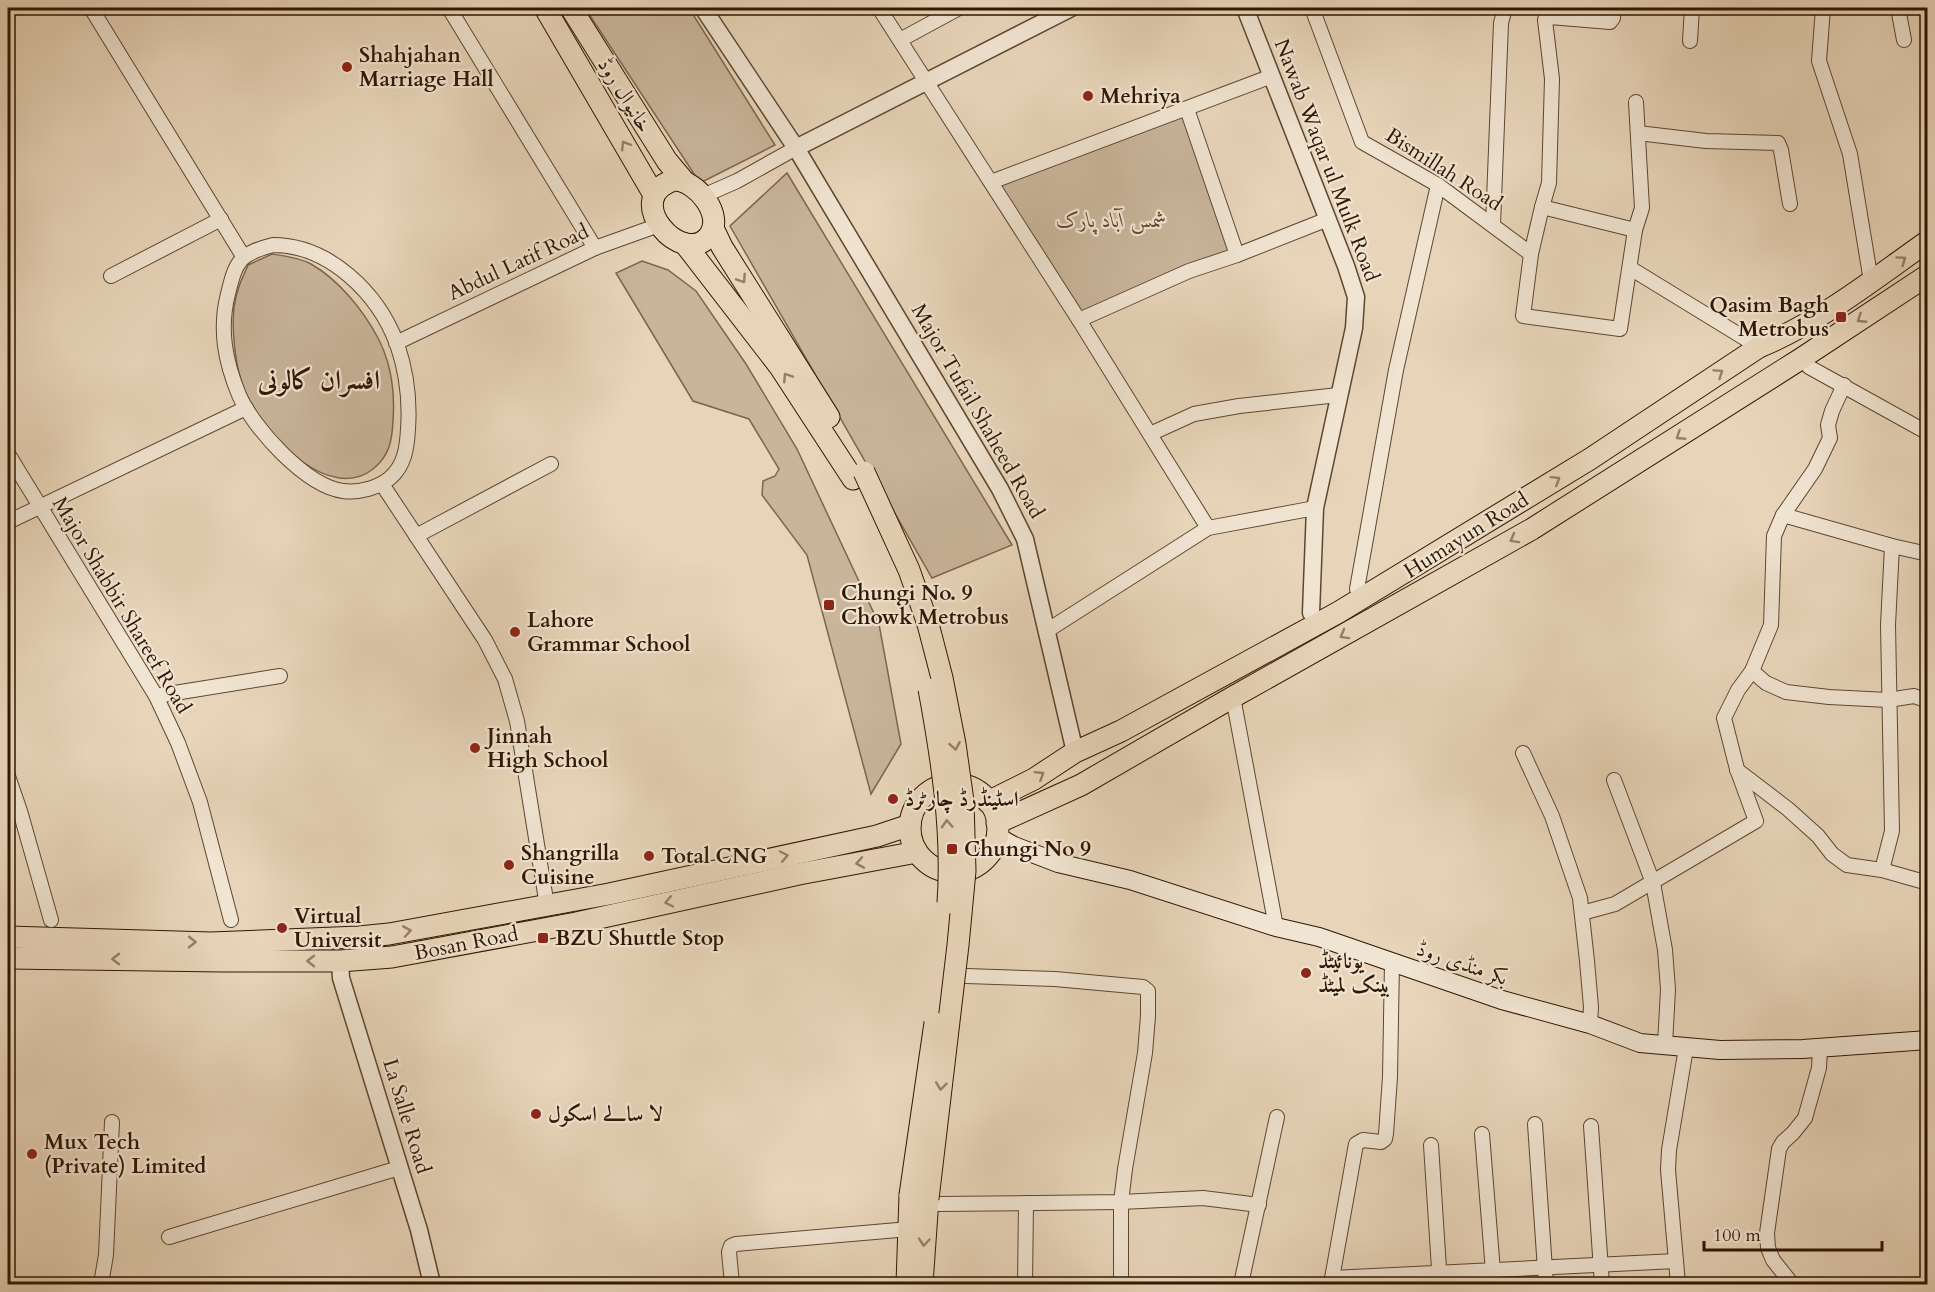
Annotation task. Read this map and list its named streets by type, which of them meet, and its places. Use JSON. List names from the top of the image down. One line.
{"streets":{"main road":["خانیوال روڈ","Humayun Road","Bosan Road","بکر منڈی روڈ"],"street":["Nawab Waqar ul Mulk Road","Bismillah Road","Abdul Latif Road","Major Tufail Shaheed Road","Major Shabbir Shareef Road","La Salle Road"]},"crossings":[["خانیوال روڈ","Abdul Latif Road"],["Major Tufail Shaheed Road","Humayun Road"],["Humayun Road","Bosan Road"],["Humayun Road","بکر منڈی روڈ"],["Bosan Road","بکر منڈی روڈ"],["Bosan Road","La Salle Road"]],"districts":["افسران کالونی"],"parks":["شمس آباد پارک"],"places":{"other":["Shahjahan Marriage Hall","Mehriya","Lahore Grammar School","Jinnah High School","اسٹینڈرڈ چارٹرڈ","Total CNG","Shangrilla Cuisine","Virtual Universit","یونائیٹڈ بینک لمیٹڈ","لا سالے اسکول","Mux Tech (Private) Limited"],"transit":["Qasim Bagh Metrobus","Chungi No. 9 Chowk Metrobus","Chungi No 9","BZU Shuttle Stop"]},"scale_bar":"100 m"}
